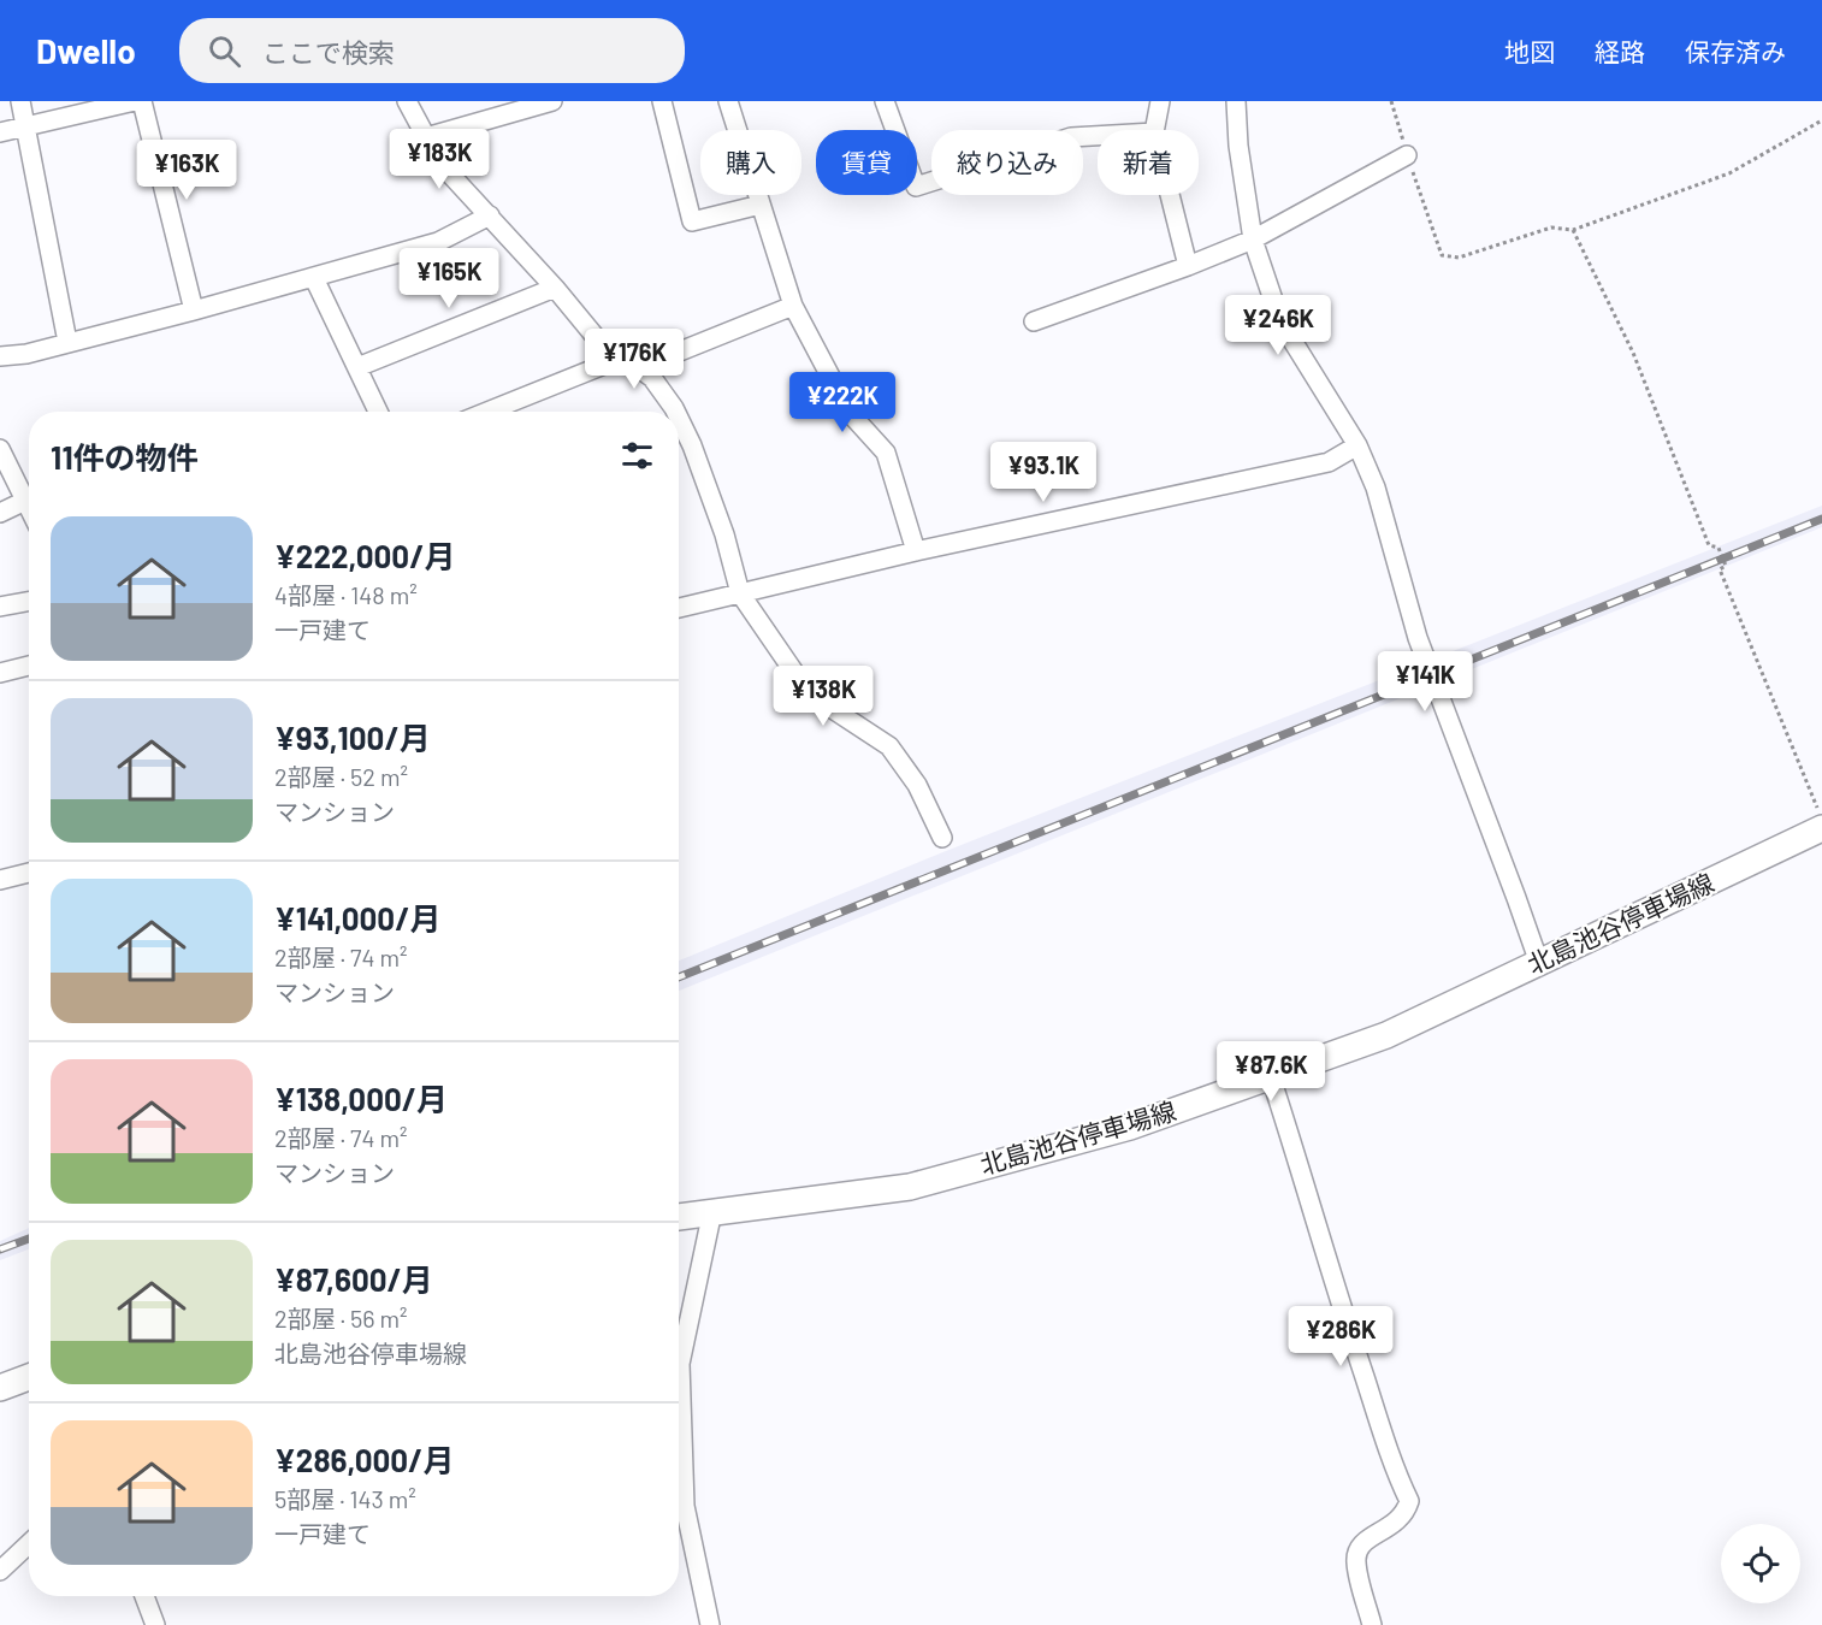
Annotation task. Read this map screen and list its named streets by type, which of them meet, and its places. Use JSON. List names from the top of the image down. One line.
{"streets":{"main road":["北島池谷停車場線"]},"page":{"header":"Dwello","search":"ここで検索","nav":["地図","経路","保存済み"],"price":["¥183K","¥163K","¥165K","¥246K","¥176K","¥222K","¥93.1K","¥141K","¥138K","¥87.6K","¥286K"],"chip":["購入","賃貸","絞り込み","新着"],"heading":"11件の物件","list":[{"name":"¥222,000/月","note":"4部屋 · 148 m² · 一戸建て"},{"name":"¥93,100/月","note":"2部屋 · 52 m² · マンション"},{"name":"¥141,000/月","note":"2部屋 · 74 m² · マンション"},{"name":"¥138,000/月","note":"2部屋 · 74 m² · マンション"},{"name":"¥87,600/月","note":"2部屋 · 56 m² · 北島池谷停車場線"},{"name":"¥286,000/月","note":"5部屋 · 143 m² · 一戸建て"}]}}
